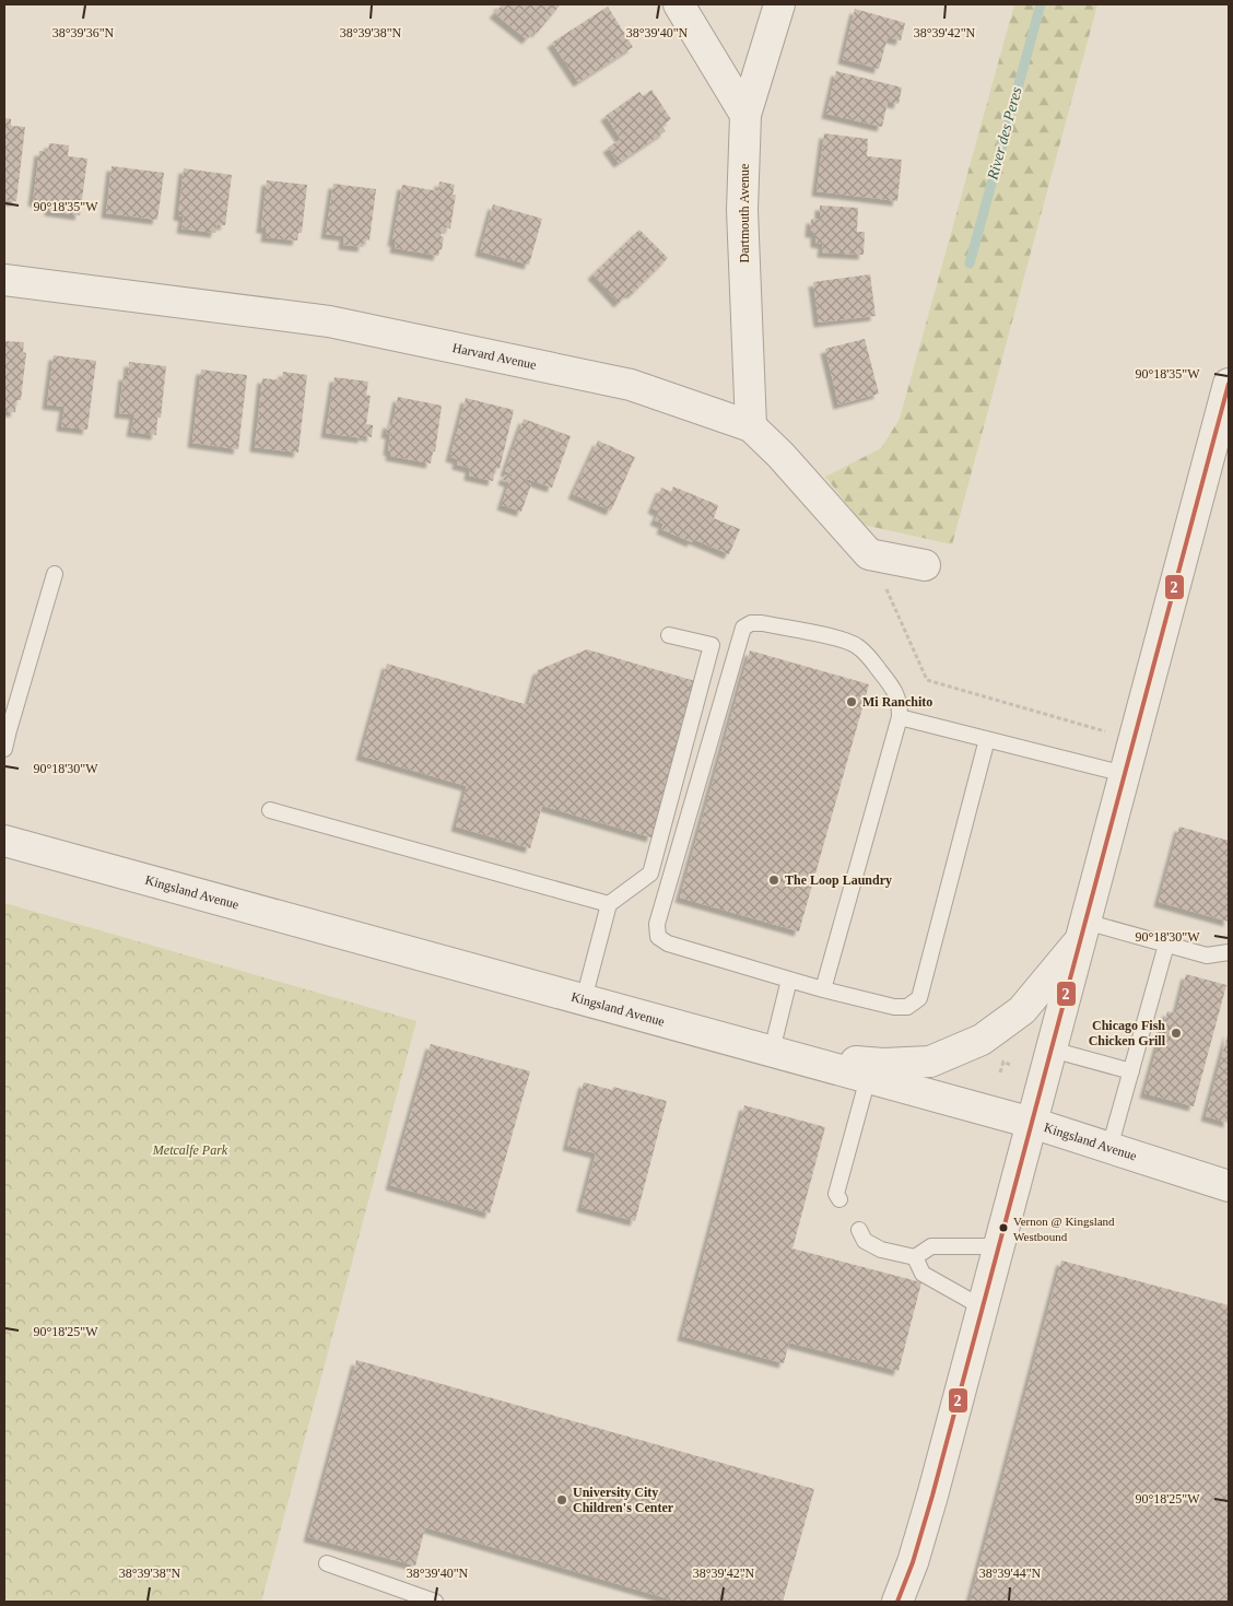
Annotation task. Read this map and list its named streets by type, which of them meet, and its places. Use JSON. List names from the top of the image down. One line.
{"streets":{"street":["Dartmouth Avenue","Harvard Avenue","Kingsland Avenue"]},"crossings":[["Dartmouth Avenue","Harvard Avenue"]],"water":["River des Peres"],"parks":["Metcalfe Park"],"places":["Mi Ranchito","The Loop Laundry","Chicago Fish Chicken Grill","Vernon @ Kingsland Westbound","University City Children's Center"],"lines":["transit line 2"],"coordinates":["38°39'36\"N","38°39'38\"N","38°39'40\"N","38°39'42\"N","90°18'35\"W","90°18'30\"W","90°18'25\"W","38°39'44\"N"]}
